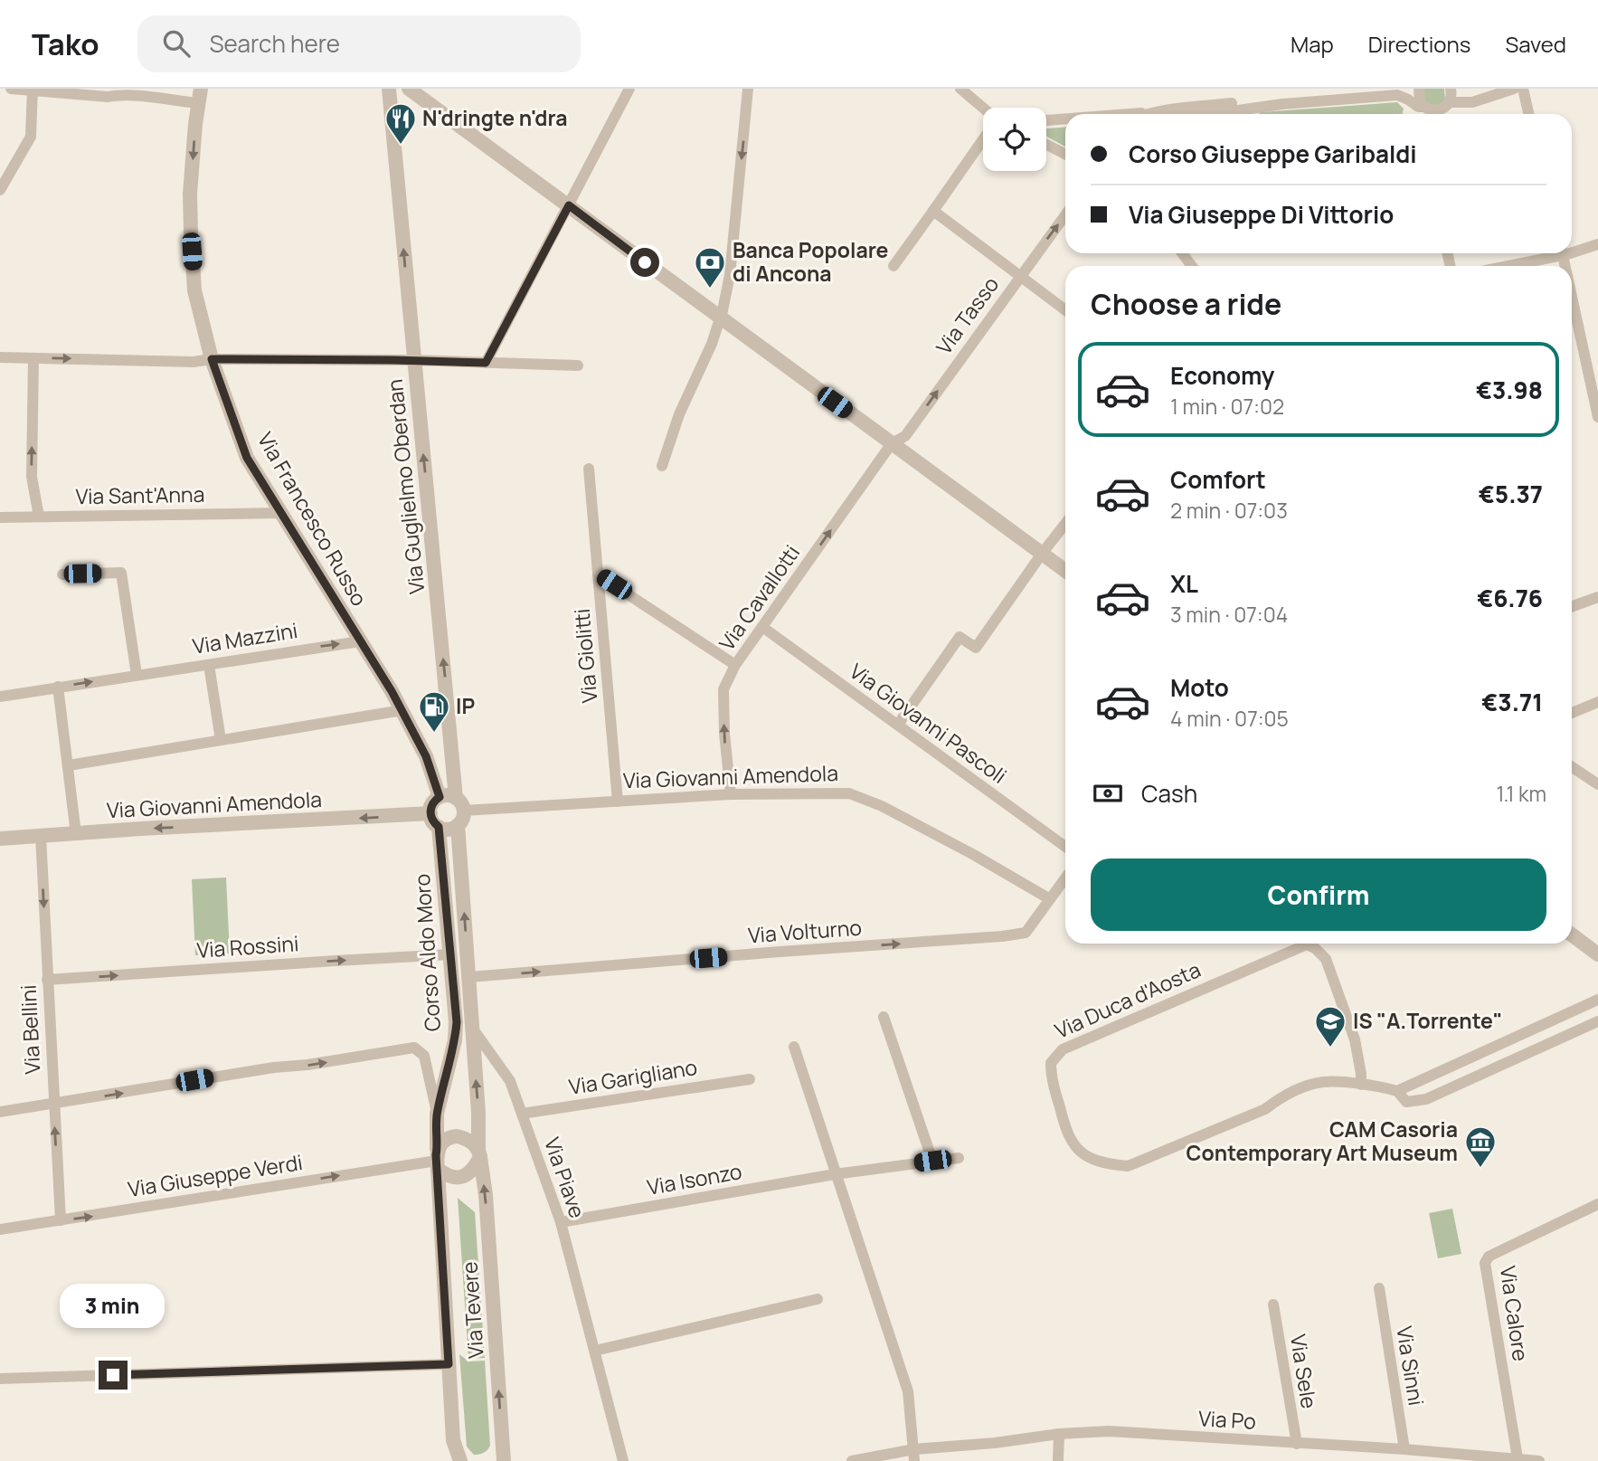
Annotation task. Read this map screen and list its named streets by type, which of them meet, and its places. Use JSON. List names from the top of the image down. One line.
{"streets":{"street":["Via Tasso","Via Guglielmo Oberdan","Via Sant'Anna","Via Francesco Russo","Via Cavallotti","Via Mazzini","Via Giolitti","Via Giovanni Pascoli","Via Giovanni Amendola","Via Volturno","Via Rossini","Corso Aldo Moro","Via Duca d'Aosta","Via Bellini","Via Garigliano","Via Giuseppe Verdi","Via Piave","Via Isonzo","Via Tevere","Via Calore","Via Sinni","Via Sele","Via Po"]},"crossings":[["Via Tasso","Via Cavallotti"],["Via Guglielmo Oberdan","Via Francesco Russo"],["Via Guglielmo Oberdan","Via Giovanni Amendola"],["Via Guglielmo Oberdan","Corso Aldo Moro"],["Via Sant'Anna","Via Francesco Russo"],["Via Francesco Russo","Via Mazzini"],["Via Francesco Russo","Via Giovanni Amendola"],["Via Francesco Russo","Corso Aldo Moro"],["Via Cavallotti","Via Giovanni Pascoli"],["Via Cavallotti","Via Giovanni Amendola"],["Via Giolitti","Via Giovanni Amendola"],["Via Giovanni Amendola","Via Volturno"],["Via Giovanni Amendola","Corso Aldo Moro"],["Via Giovanni Amendola","Via Bellini"],["Via Volturno","Corso Aldo Moro"],["Via Rossini","Corso Aldo Moro"],["Via Rossini","Via Bellini"],["Corso Aldo Moro","Via Giuseppe Verdi"],["Corso Aldo Moro","Via Piave"],["Corso Aldo Moro","Via Tevere"],["Via Bellini","Via Giuseppe Verdi"],["Via Garigliano","Via Piave"],["Via Giuseppe Verdi","Via Tevere"],["Via Piave","Via Isonzo"],["Via Piave","Via Tevere"],["Via Calore","Via Po"],["Via Sinni","Via Po"],["Via Sele","Via Po"]],"one_way":["Via Tasso","Via Guglielmo Oberdan","Via Cavallotti","Via Volturno","Via Rossini","Via Giuseppe Verdi","Via Tevere"],"places":{"restaurant":["N'dringte n'dra"],"bank":["Banca Popolare di Ancona"],"fuel station":["IP"],"school or university":["IS \"A.Torrente\""],"museum":["CAM Casoria Contemporary Art Museum"]},"page":{"header":"Tako","search":"Search here","nav":["Map","Directions","Saved"],"banner":["Corso Giuseppe Garibaldi","Via Giuseppe Di Vittorio"],"heading":"Choose a ride","list":[{"name":"Economy","note":"1 min · 07:02","value":"€3.98"},{"name":"Comfort","note":"2 min · 07:03","value":"€5.37"},{"name":"XL","note":"3 min · 07:04","value":"€6.76"},{"name":"Moto","note":"4 min · 07:05","value":"€3.71"}],"pay":["Cash","1.1 km"],"buttons":"Confirm","bubble":"3 min"}}
